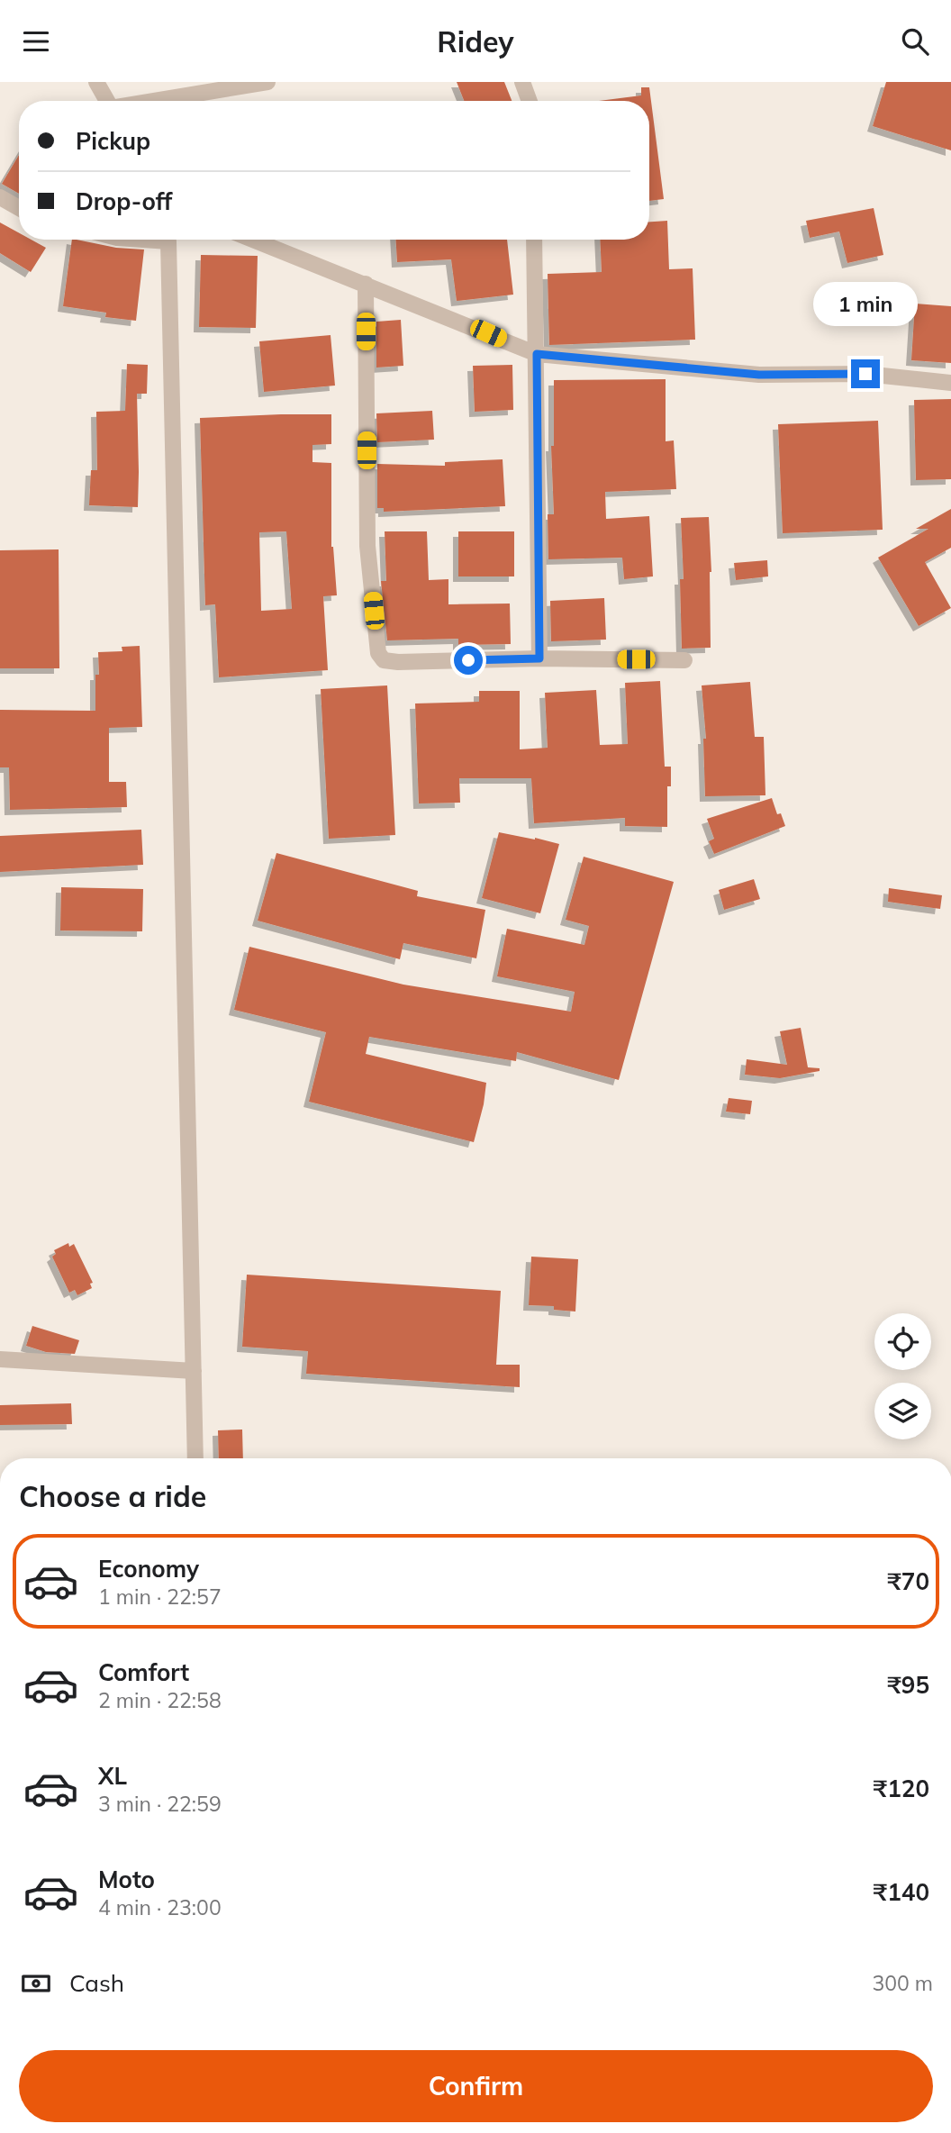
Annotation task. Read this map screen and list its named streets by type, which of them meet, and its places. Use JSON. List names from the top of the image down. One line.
{"page":{"header":"Ridey","banner":["Pickup","Drop-off"],"bubble":"1 min","heading":"Choose a ride","list":[{"name":"Economy","note":"1 min · 22:57","value":"₹70"},{"name":"Comfort","note":"2 min · 22:58","value":"₹95"},{"name":"XL","note":"3 min · 22:59","value":"₹120"},{"name":"Moto","note":"4 min · 23:00","value":"₹140"}],"pay":["Cash","300 m"],"buttons":"Confirm"}}
